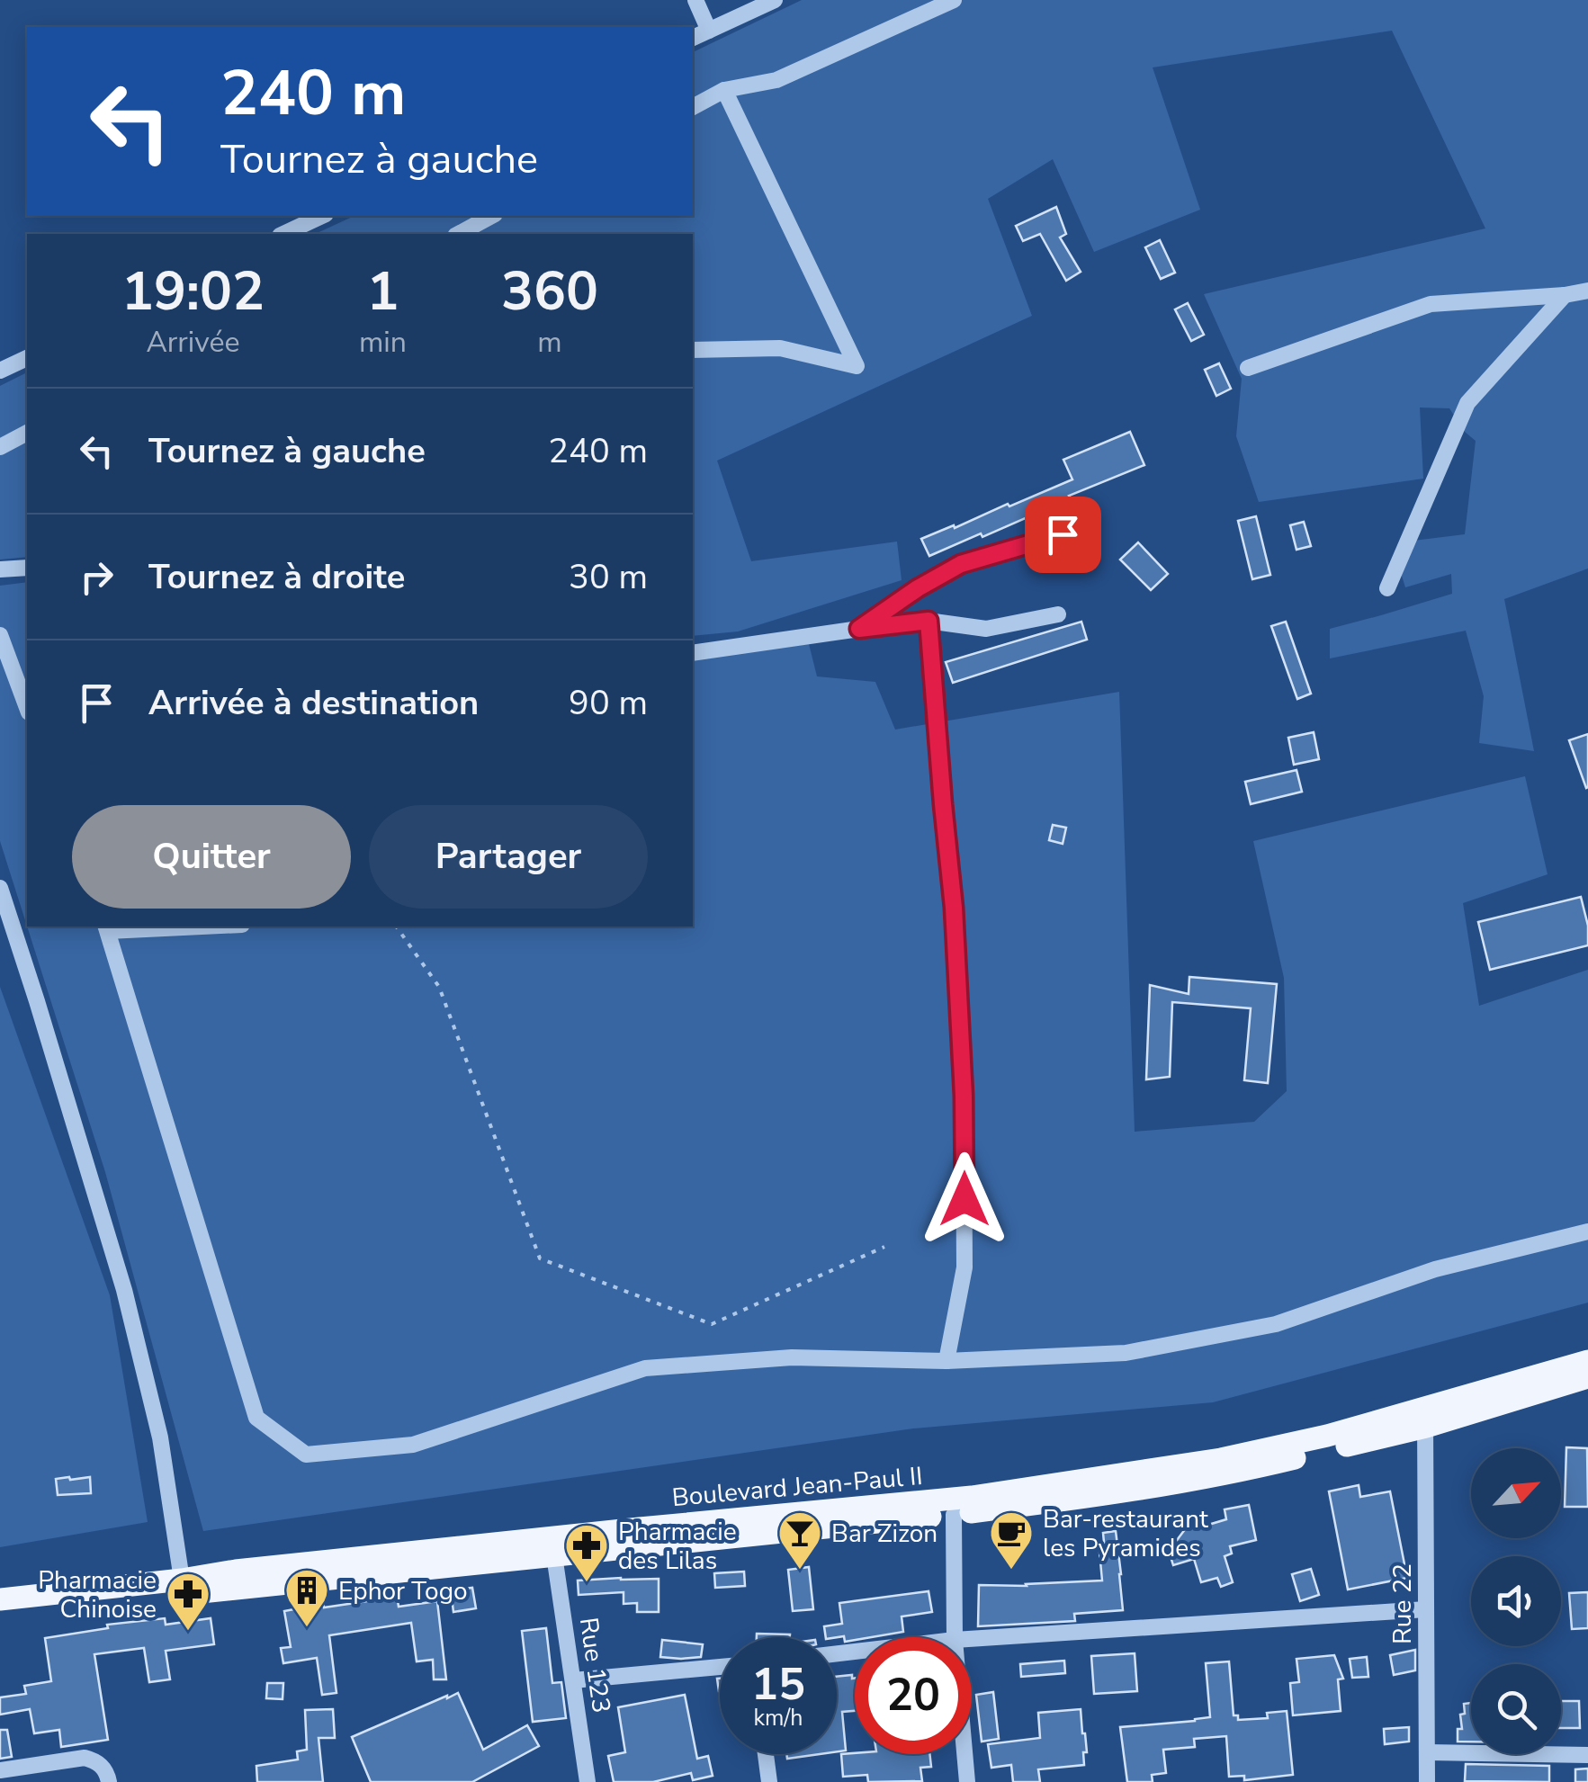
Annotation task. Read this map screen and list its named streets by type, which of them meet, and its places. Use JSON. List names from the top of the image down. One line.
{"streets":{"main road":["Boulevard Jean-Paul II"],"street":["Rue 22","Rue 123"]},"crossings":[["Boulevard Jean-Paul II","Rue 22"],["Boulevard Jean-Paul II","Rue 123"]],"places":{"bar":["Bar Zizon"],"cafe":["Bar-restaurant les Pyramides"],"pharmacy":["Pharmacie des Lilas","Pharmacie Chinoise"],"building":["Ephor Togo"]},"north":"top right","page":{"turn":["240 m","Tournez à gauche"],"eta":["19:02","Arrivée","1","min","360","m"],"list":[{"name":"Tournez à gauche","value":"240 m"},{"name":"Tournez à droite","value":"30 m"},{"name":"Arrivée à destination","value":"90 m"}],"buttons":["Quitter","Partager"],"speed":"15 km/h","limit":"20"}}
